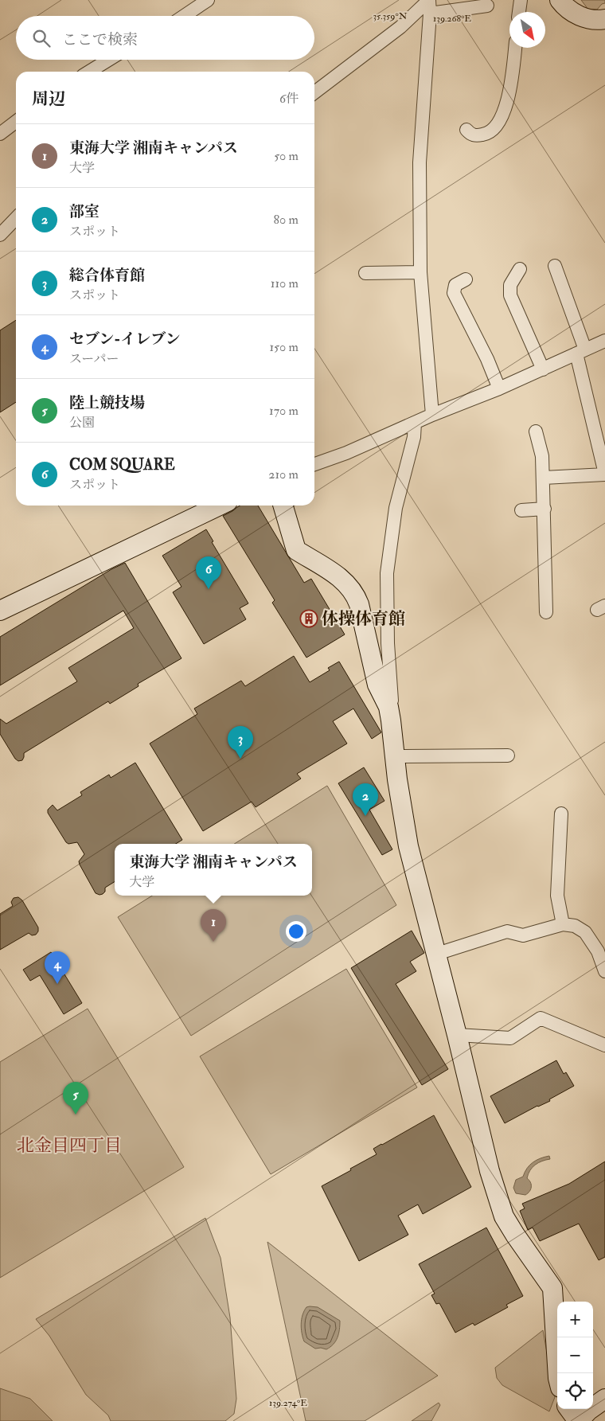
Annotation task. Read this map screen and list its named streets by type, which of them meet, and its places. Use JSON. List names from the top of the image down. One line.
{"districts":["北金目四丁目"],"places":{"building":["体操体育館"]},"north":"bottom right","page":{"search":"ここで検索","heading":["周辺","6件"],"list":[{"mark":"1","name":"東海大学 湘南キャンパス","note":"大学","value":"50 m"},{"mark":"2","name":"部室","note":"スポット","value":"80 m"},{"mark":"3","name":"総合体育館","note":"スポット","value":"110 m"},{"mark":"4","name":"セブン-イレブン","note":"スーパー","value":"150 m"},{"mark":"5","name":"陸上競技場","note":"公園","value":"170 m"},{"mark":"6","name":"COM SQUARE","note":"スポット","value":"210 m"}],"pins":["6","3","2","1","4","5"],"popup":["東海大学 湘南キャンパス","大学"],"map_buttons":["+","−"]},"coordinates":["35.359°N","139.268°E","139.274°E"]}
